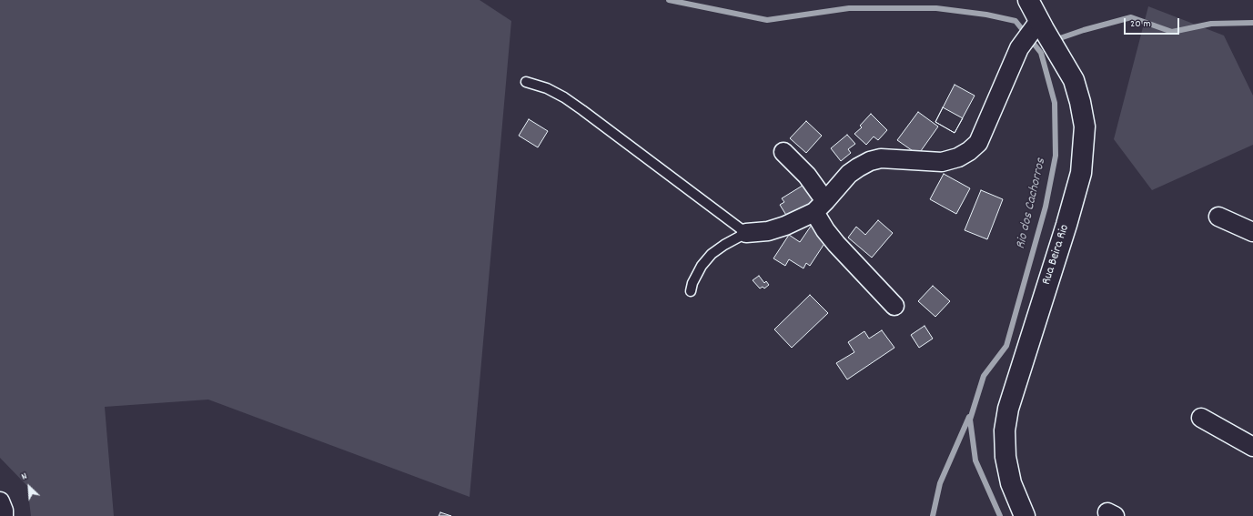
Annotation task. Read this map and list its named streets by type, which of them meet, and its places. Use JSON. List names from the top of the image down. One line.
{"streets":{"street":["Rua Beira Rio"]},"water":["Rio dos Cachorros"],"scale_bar":"20 m","north":"top left"}
